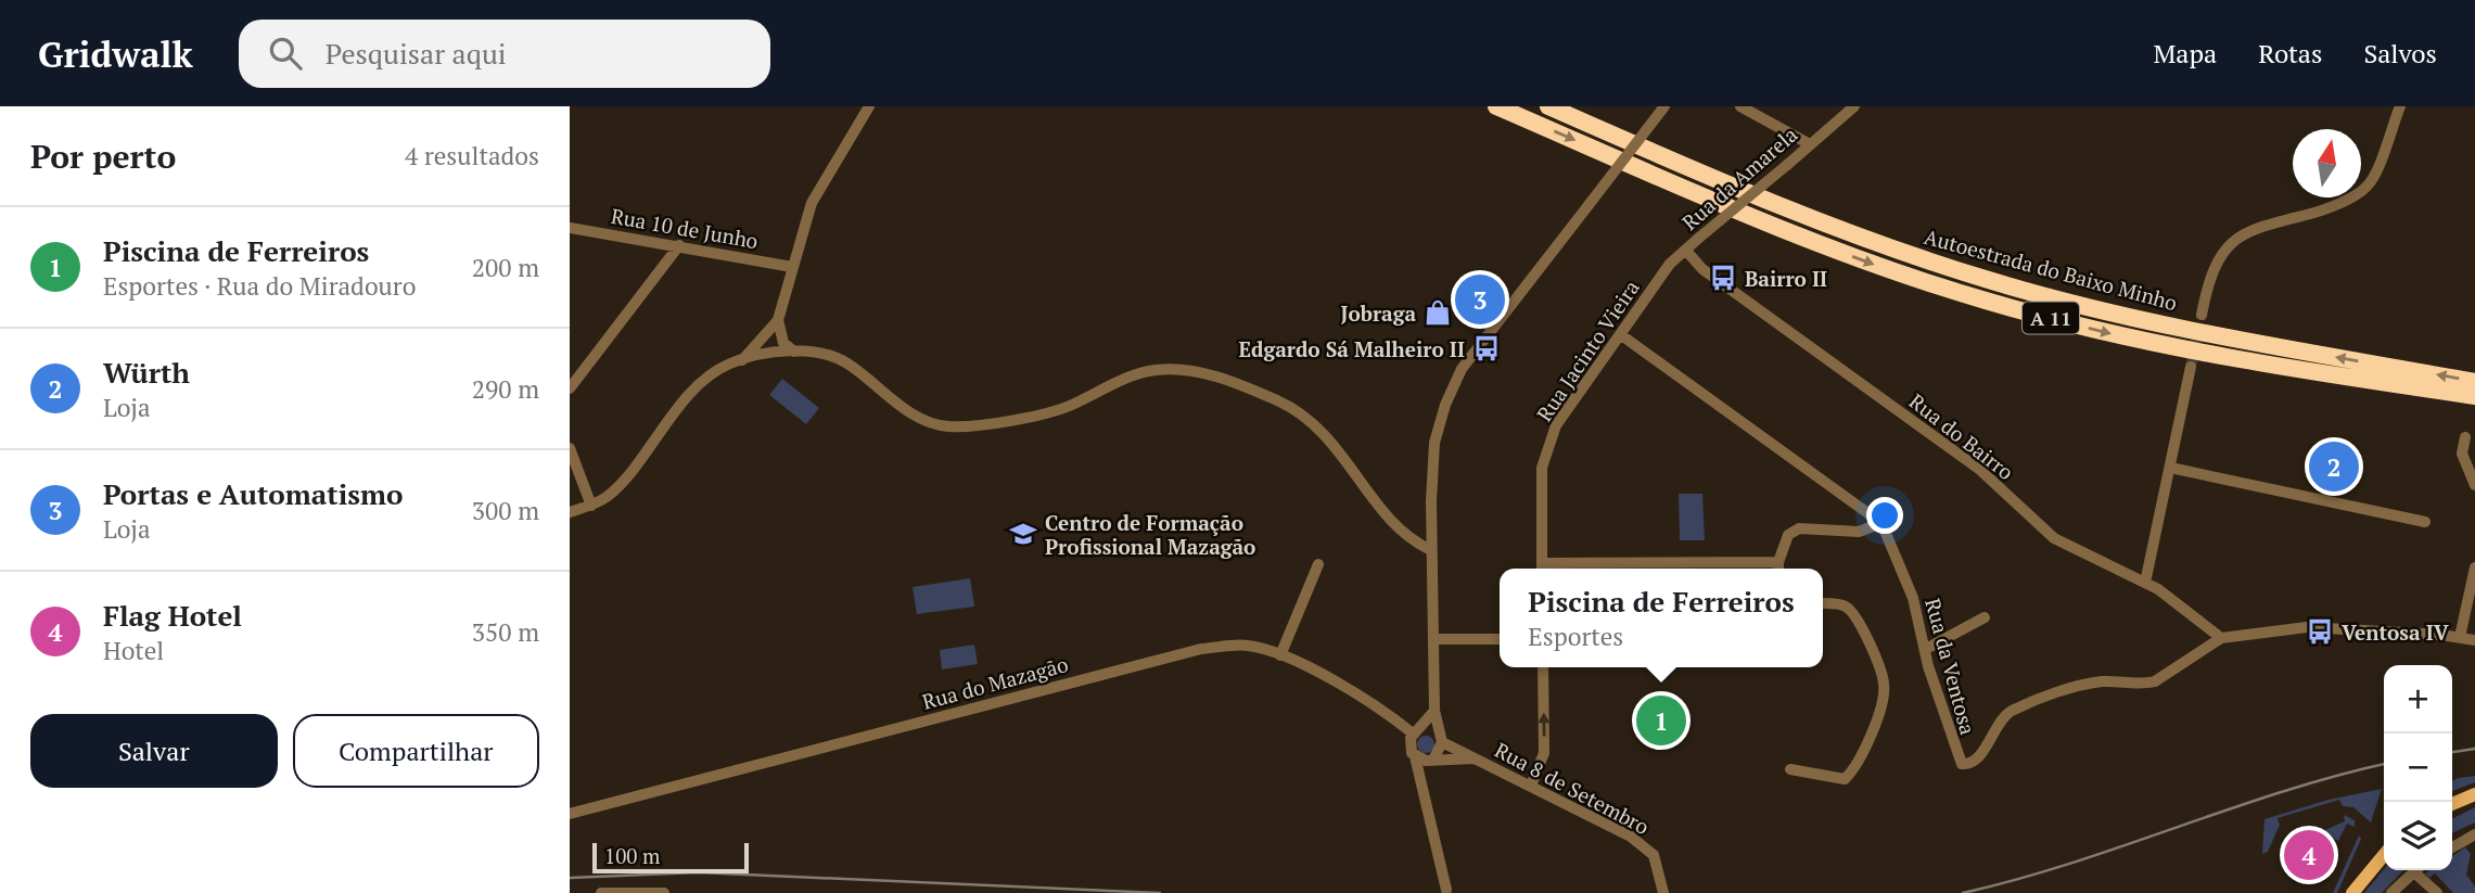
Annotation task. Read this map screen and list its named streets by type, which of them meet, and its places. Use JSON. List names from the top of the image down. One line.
{"streets":{"highway":["Autoestrada do Baixo Minho","A 11"],"street":["Rua da Amarela","Rua 10 de Junho","Rua Jacinto Vieira","Rua do Bairro","Rua da Ventosa","Rua do Mazagão","Rua 8 de Setembro"]},"crossings":[["Rua da Amarela","Rua Jacinto Vieira"],["Rua da Amarela","Rua do Bairro"],["Autoestrada do Baixo Minho","A 11"],["Rua Jacinto Vieira","Rua do Bairro"],["Rua do Bairro","Rua da Ventosa"],["Rua do Mazagão","Rua 8 de Setembro"]],"places":{"bus stop":["Bairro II","Edgardo Sá Malheiro II","Ventosa IV"],"shop":["Jobraga"],"school or university":["Centro de Formação Profissional Mazagão"]},"scale_bar":"100 m","north":"top","page":{"header":"Gridwalk","search":"Pesquisar aqui","nav":["Mapa","Rotas","Salvos"],"heading":["Por perto","4 resultados"],"list":[{"mark":"1","name":"Piscina de Ferreiros","note":"Esportes · Rua do Miradouro","value":"200 m"},{"mark":"2","name":"Würth","note":"Loja","value":"290 m"},{"mark":"3","name":"Portas e Automatismo","note":"Loja","value":"300 m"},{"mark":"4","name":"Flag Hotel","note":"Hotel","value":"350 m"}],"pins":["3","2","1","4"],"popup":["Piscina de Ferreiros","Esportes"],"map_buttons":["+","−"],"buttons":["Salvar","Compartilhar"],"scale":"100 m"}}
